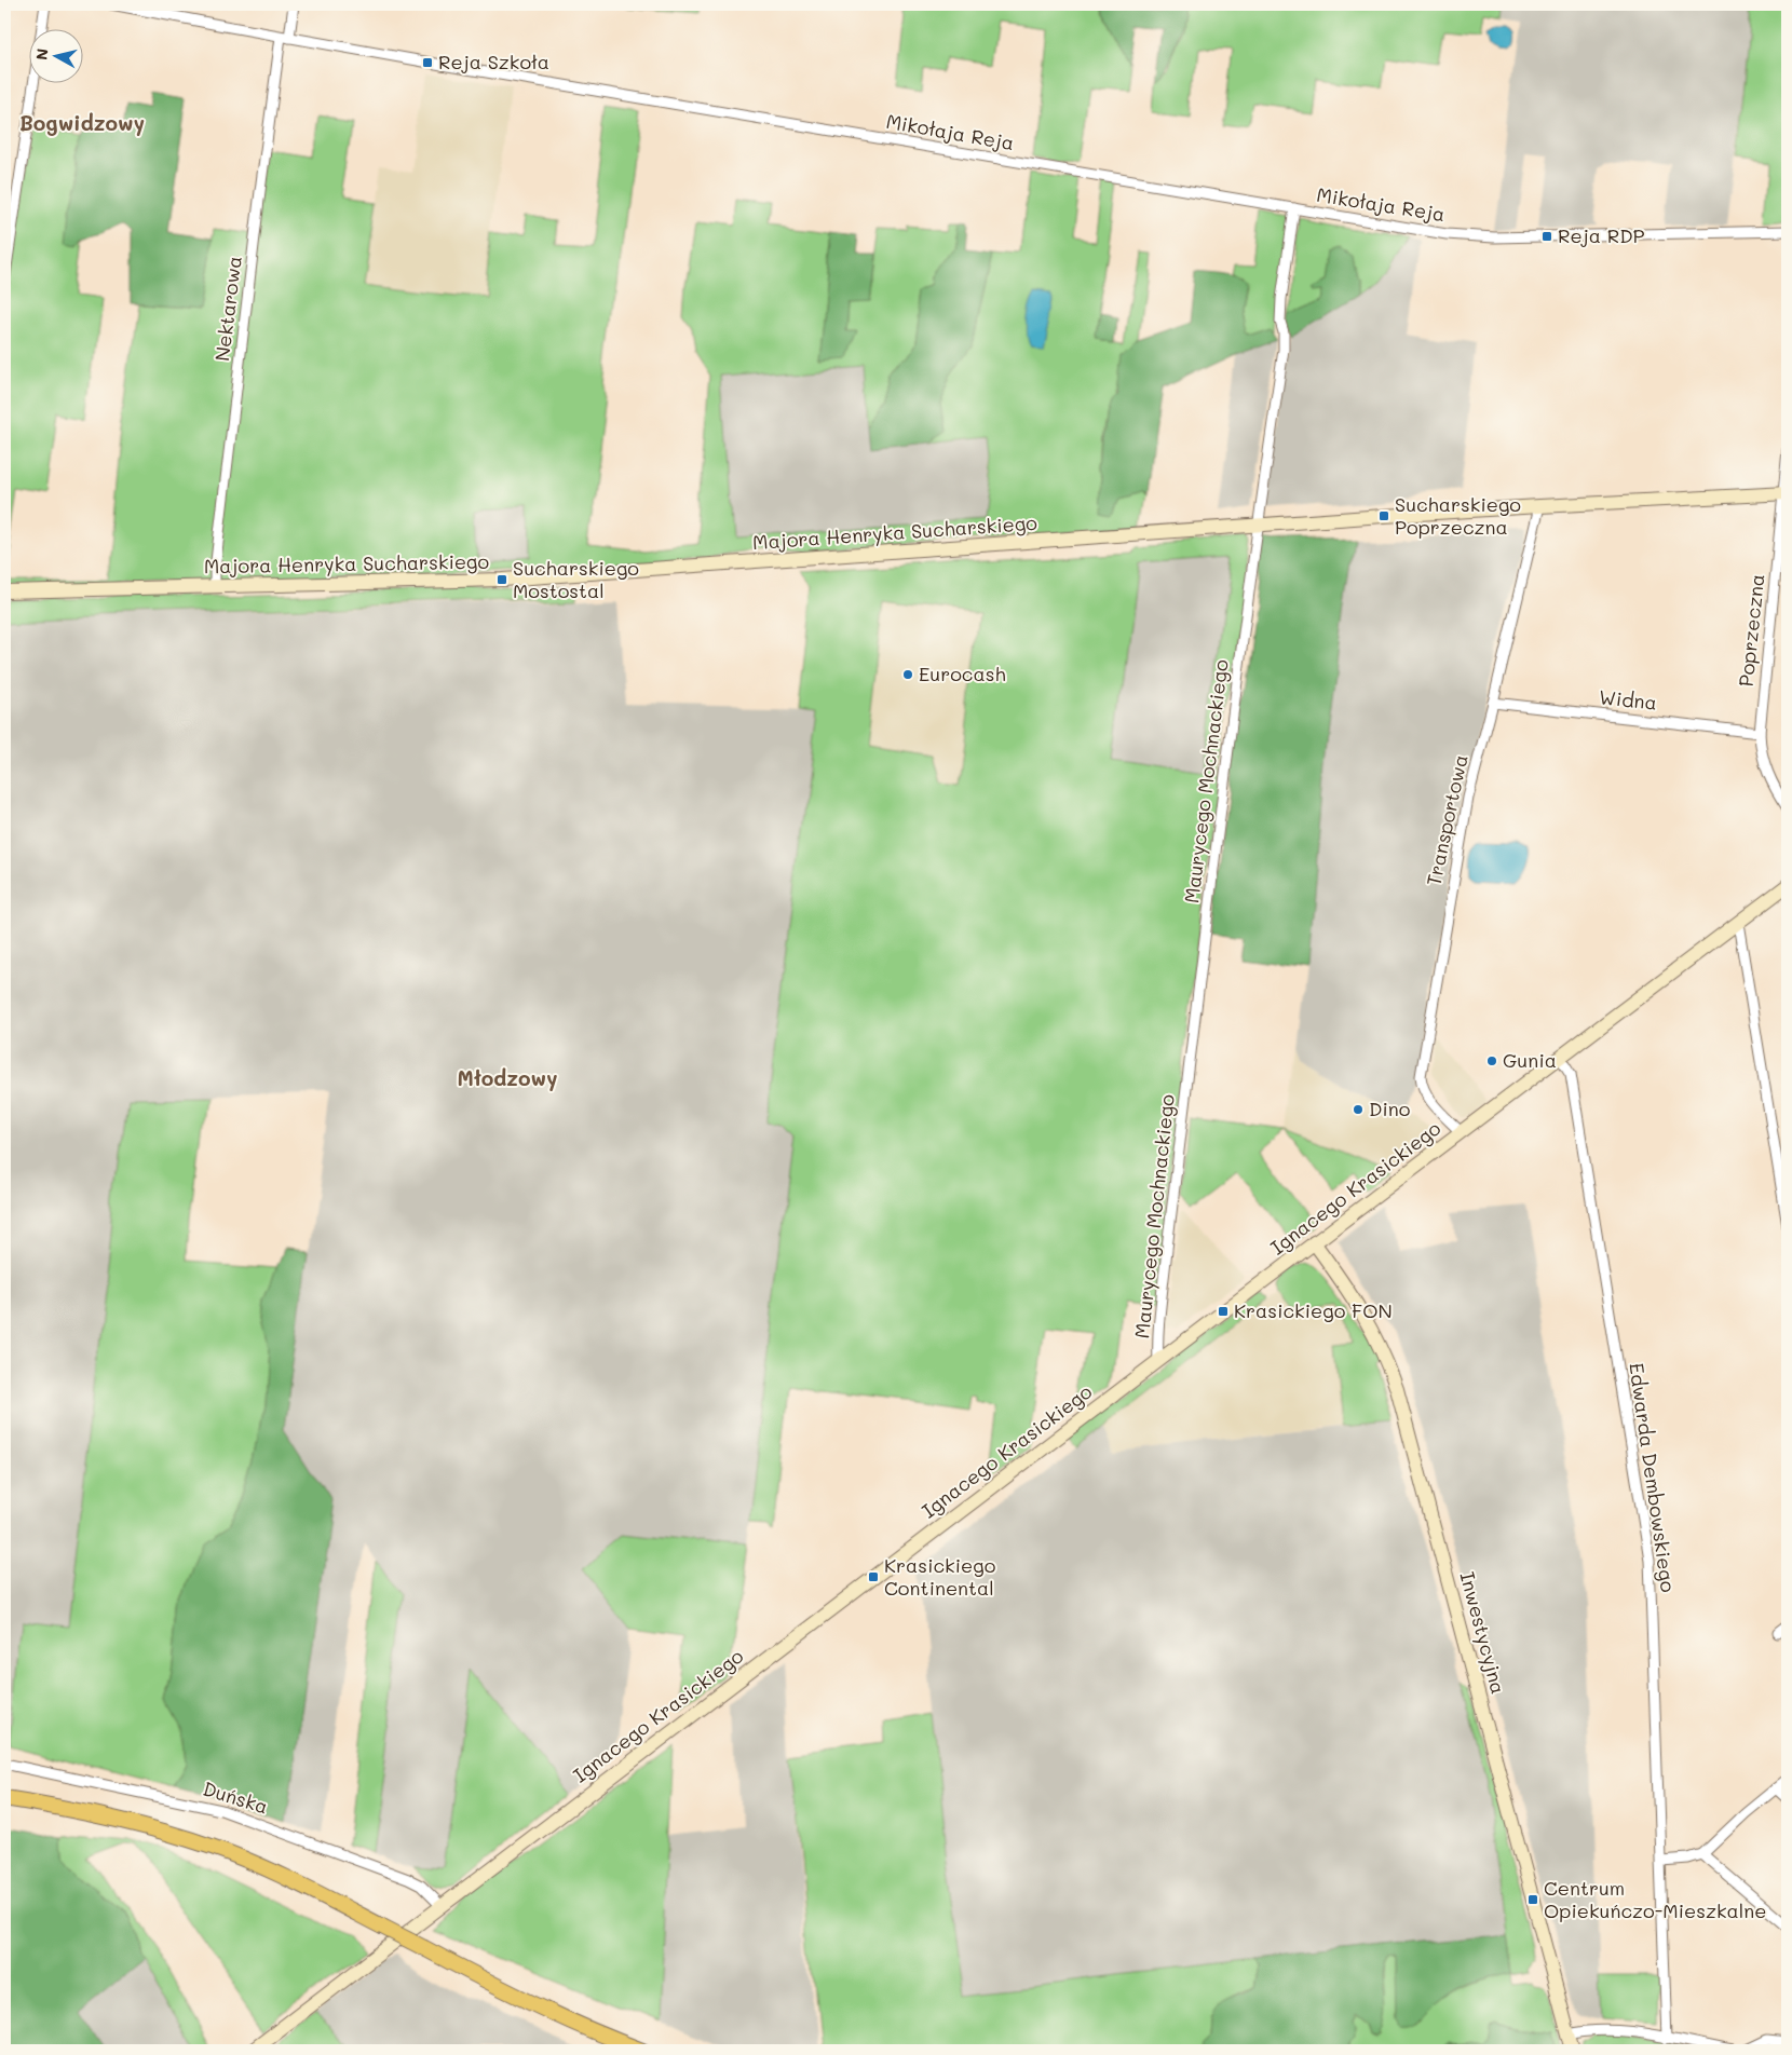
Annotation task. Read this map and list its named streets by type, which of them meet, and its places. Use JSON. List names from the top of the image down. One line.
{"streets":{"street":["Mikołaja Reja","Nektarowa","Majora Henryka Sucharskiego","Poprzeczna","Widna","Maurycego Mochnackiego","Transportowa","Ignacego Krasickiego","Edwarda Dembowskiego","Inwestycyjna","Duńska"]},"crossings":[["Mikołaja Reja","Nektarowa"],["Mikołaja Reja","Maurycego Mochnackiego"],["Nektarowa","Majora Henryka Sucharskiego"],["Majora Henryka Sucharskiego","Poprzeczna"],["Majora Henryka Sucharskiego","Maurycego Mochnackiego"],["Majora Henryka Sucharskiego","Transportowa"],["Poprzeczna","Widna"],["Widna","Transportowa"],["Maurycego Mochnackiego","Ignacego Krasickiego"],["Transportowa","Ignacego Krasickiego"],["Ignacego Krasickiego","Edwarda Dembowskiego"],["Ignacego Krasickiego","Inwestycyjna"],["Ignacego Krasickiego","Duńska"]],"districts":["Bogwidzowy","Młodzowy"],"places":{"transit":["Reja Szkoła","Reja RDP","Sucharskiego Poprzeczna","Sucharskiego Mostostal","Krasickiego FON","Krasickiego Continental","Centrum Opiekuńczo-Mieszkalne"],"other":["Eurocash","Gunia","Dino"]},"north":"left"}
